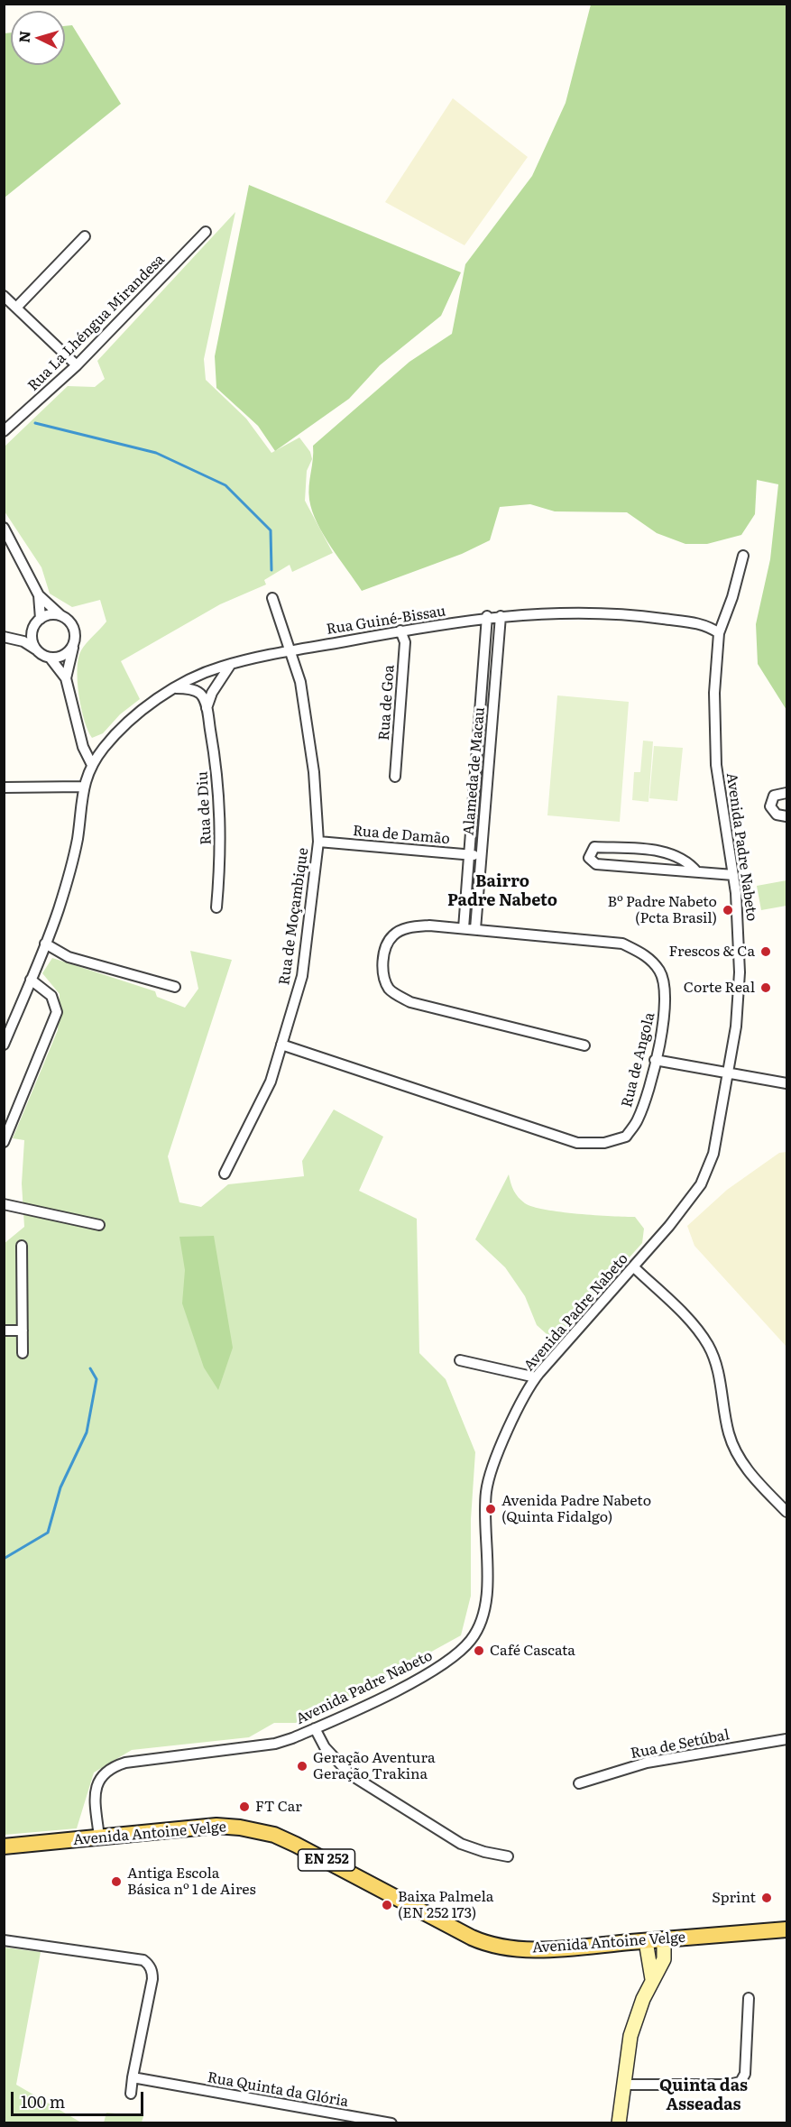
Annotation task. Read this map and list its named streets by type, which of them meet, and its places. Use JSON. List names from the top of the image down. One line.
{"streets":{"main road":["Avenida Antoine Velge","EN 252"],"street":["Rua La Lhéngua Mirandesa","Rua Guiné-Bissau","Rua de Goa","Alameda de Macau","Rua de Diu","Rua de Damão","Avenida Padre Nabeto","Rua de Moçambique","Rua de Angola","Rua de Setúbal","Rua Quinta da Glória"]},"crossings":[["Rua Guiné-Bissau","Rua de Goa"],["Rua Guiné-Bissau","Alameda de Macau"],["Rua Guiné-Bissau","Avenida Padre Nabeto"],["Rua Guiné-Bissau","Rua de Moçambique"],["Alameda de Macau","Rua de Damão"],["Alameda de Macau","Rua de Angola"],["Rua de Damão","Rua de Moçambique"],["Avenida Padre Nabeto","Avenida Antoine Velge"],["Rua de Moçambique","Rua de Angola"]],"districts":["Bairro Padre Nabeto","Quinta das Asseadas"],"places":["Bº Padre Nabeto (Pcta Brasil)","Frescos & Ca","Corte Real","Avenida Padre Nabeto (Quinta Fidalgo)","Café Cascata","Geração Aventura Geração Trakina","FT Car","Antiga Escola Básica nº 1 de Aires","Sprint","Baixa Palmela (EN 252 173)"],"scale_bar":"100 m","north":"left"}
